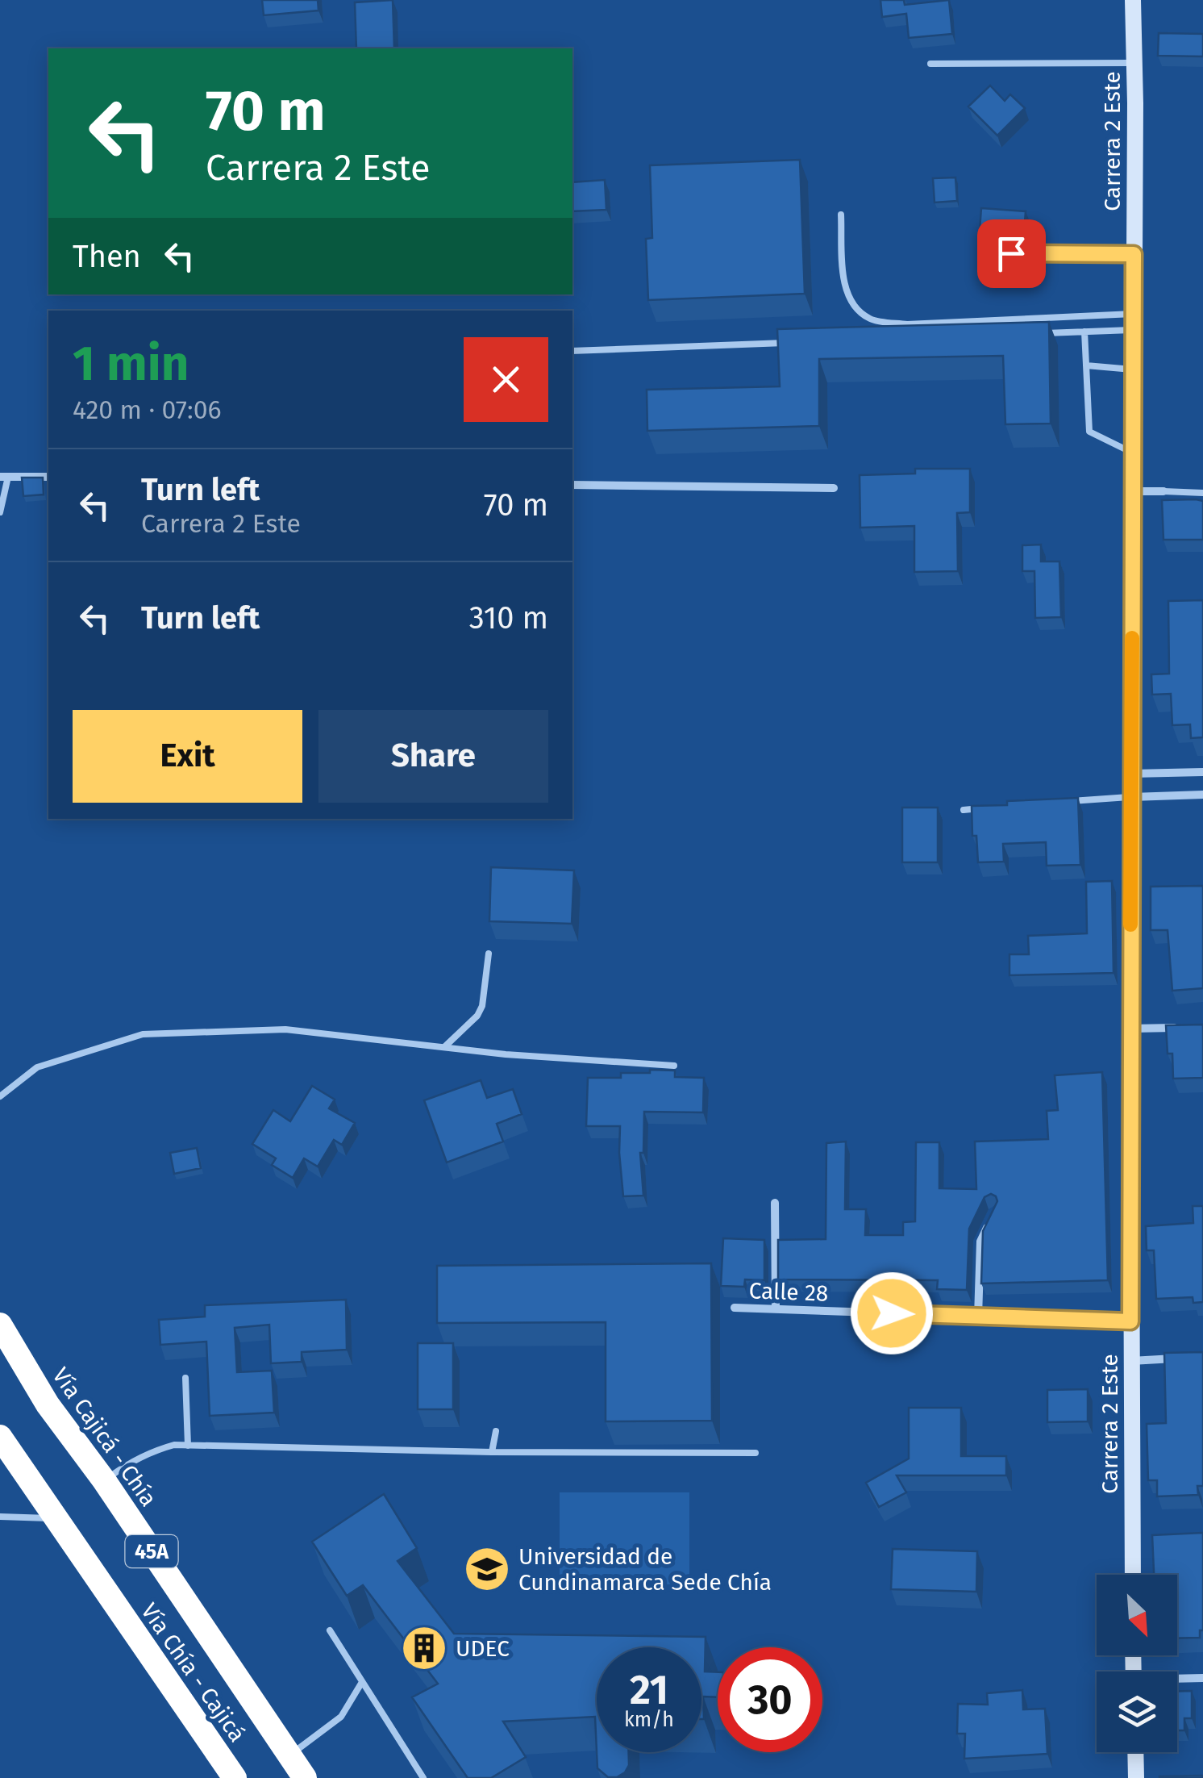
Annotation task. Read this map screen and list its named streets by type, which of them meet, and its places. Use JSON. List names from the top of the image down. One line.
{"streets":{"highway":["Vía Cajicá - Chía","45A","Vía Chía - Cajicá"],"street":["Carrera 2 Este","Calle 28"]},"crossings":[["Carrera 2 Este","Calle 28"]],"places":{"school or university":["Universidad de Cundinamarca Sede Chía"],"building":["UDEC"]},"north":"bottom right","page":{"turn":["70 m","Carrera 2 Este"],"then":"Then","heading":["1 min","420 m · 07:06"],"list":[{"name":"Turn left","note":"Carrera 2 Este","value":"70 m"},{"name":"Turn left","value":"310 m"}],"buttons":["Exit","Share"],"speed":"21 km/h","limit":"30"}}
